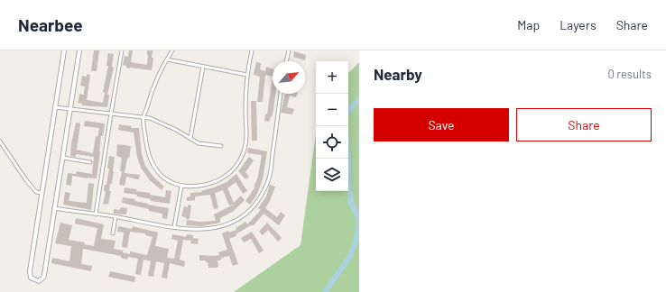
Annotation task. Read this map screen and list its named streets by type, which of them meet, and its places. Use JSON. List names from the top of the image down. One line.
{"north":"top right","page":{"header":"Nearbee","nav":["Map","Layers","Share"],"heading":["Nearby","0 results"],"map_buttons":["+","−"],"buttons":["Save","Share"]}}
